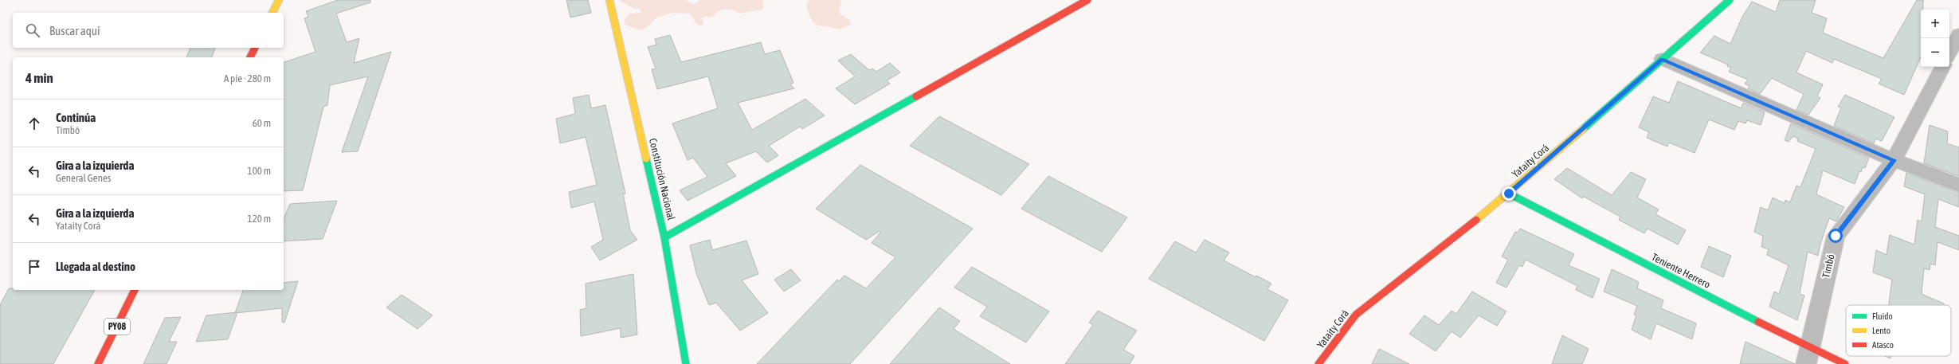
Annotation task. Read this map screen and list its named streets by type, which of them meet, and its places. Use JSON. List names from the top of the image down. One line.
{"streets":{"main road":["Yataity Corá","Constitución Nacional","Teniente Herrero","PY08"],"street":["Timbó"]},"crossings":[["Yataity Corá","Teniente Herrero"],["Timbó","Teniente Herrero"]],"legend":["Fluido","Lento","Atasco"],"page":{"map_buttons":["+","−"],"search":"Buscar aquí","heading":["4 min","A pie · 280 m"],"list":[["Continúa","Timbó","60 m"],["Gira a la izquierda","General Genes","100 m"],["Gira a la izquierda","Yataity Corá","120 m"],"Llegada al destino"]}}
